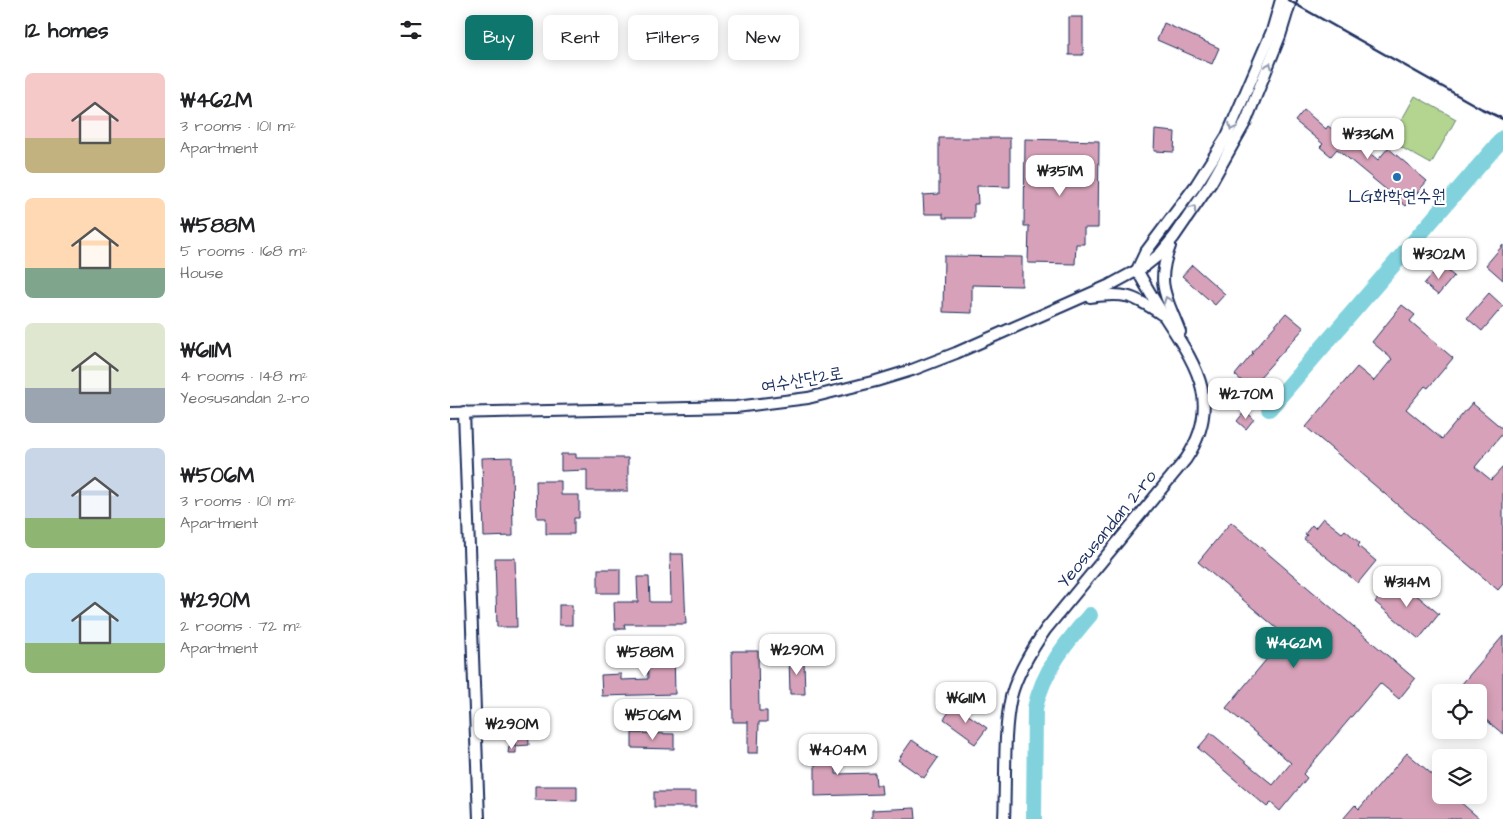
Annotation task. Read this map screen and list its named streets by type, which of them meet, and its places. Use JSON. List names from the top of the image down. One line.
{"streets":{"street":["여수산단2로","Yeosusandan 2-ro"]},"crossings":[["여수산단2로","Yeosusandan 2-ro"]],"places":["LG화학연수원"],"page":{"heading":"12 homes","chip":["Buy","Rent","Filters","New"],"list":[{"name":"₩462M","note":"3 rooms · 101 m² · Apartment"},{"name":"₩588M","note":"5 rooms · 168 m² · House"},{"name":"₩611M","note":"4 rooms · 148 m² · Yeosusandan 2-ro"},{"name":"₩506M","note":"3 rooms · 101 m² · Apartment"},{"name":"₩290M","note":"2 rooms · 72 m² · Apartment"}],"price":["₩336M","₩351M","₩302M","₩270M","₩314M","₩462M","₩290M","₩588M","₩611M","₩506M","₩290M","₩404M"]}}
